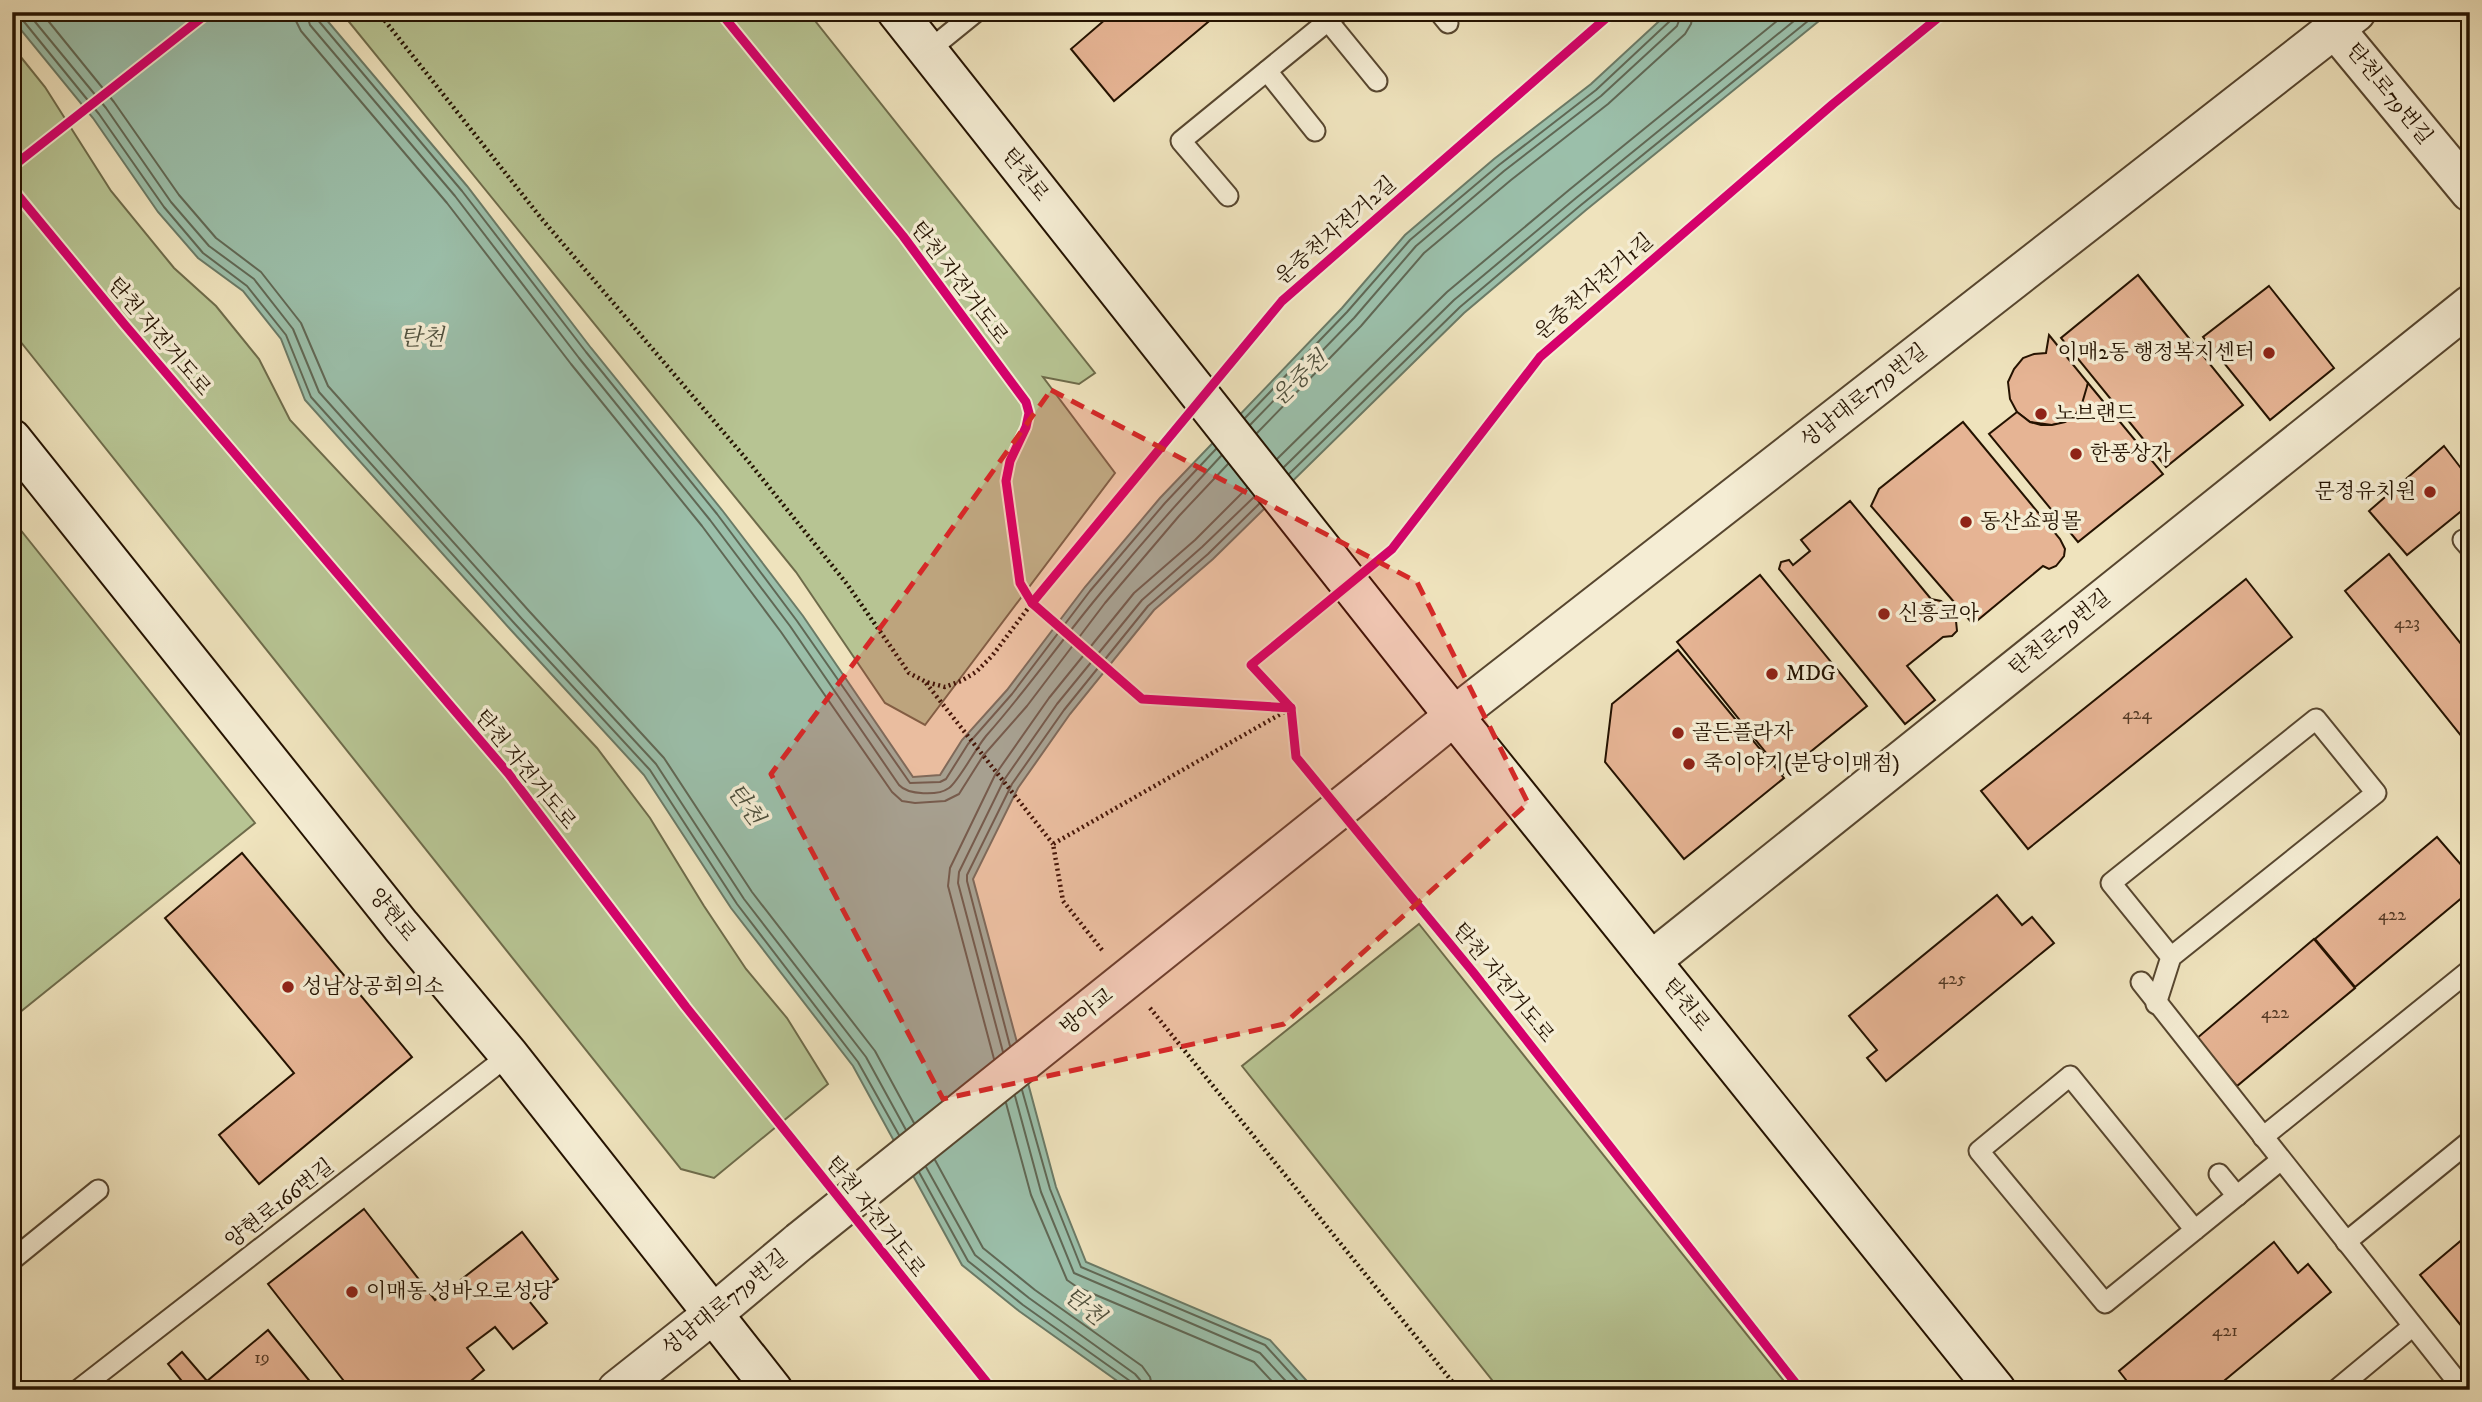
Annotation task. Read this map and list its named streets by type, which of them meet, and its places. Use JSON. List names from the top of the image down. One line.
{"streets":{"street":["탄천로79번길","탄천로","성남대로779번길","양현로","방아교"],"lane":["양현로166번길"],"cycle path":["운중천자전거2길","탄천 자전거도로","운중천자전거1길"]},"crossings":[["탄천로79번길","탄천로"],["탄천로79번길","성남대로779번길"],["탄천로","성남대로779번길"],["성남대로779번길","양현로"],["성남대로779번길","방아교"],["양현로","양현로166번길"]],"water":["탄천","운중천"],"places":["이매2동 행정복지센터","노브랜드","한풍상가","문정유치원","동산쇼핑몰","신흥코아","MDG","골든플라자","죽이야기(분당이매점)","성남상공회의소","이매동 성바오로성당"],"house_numbers":["423","424","422","425","422","421","19"]}
